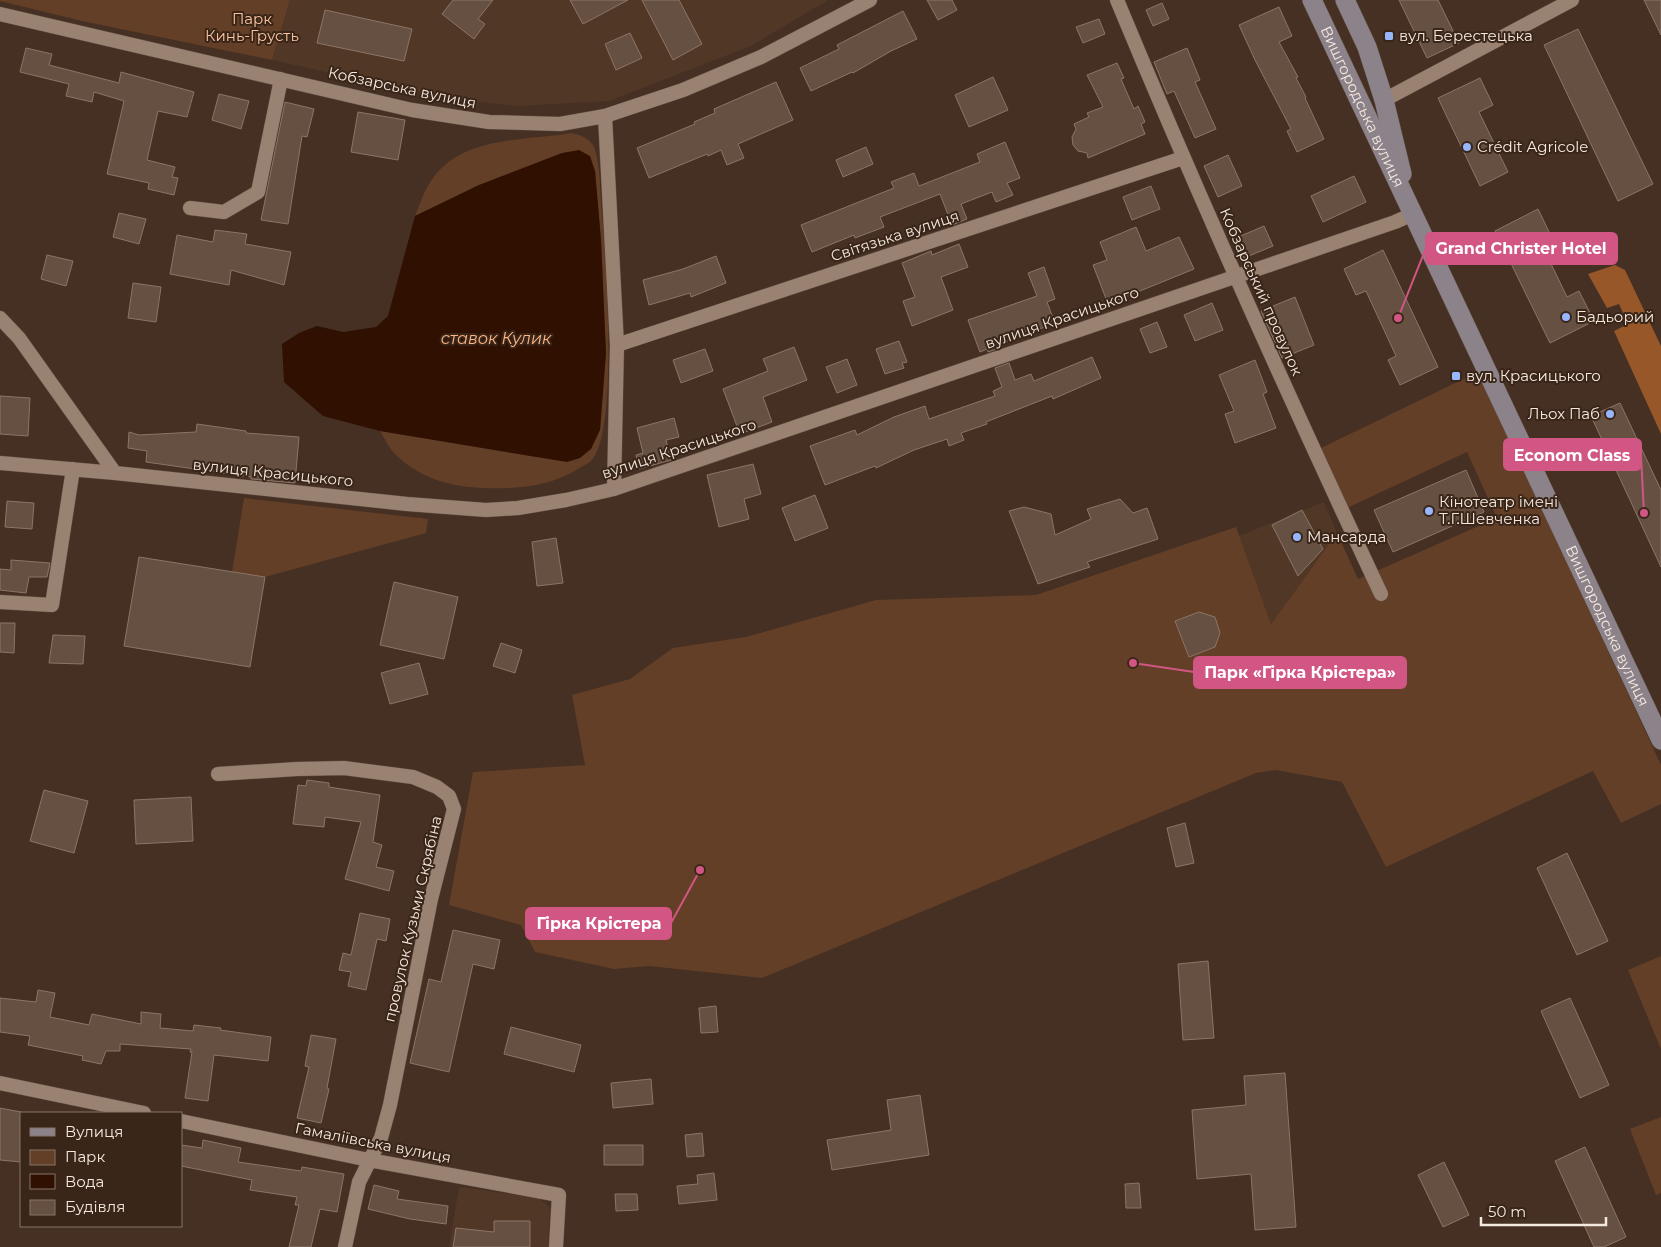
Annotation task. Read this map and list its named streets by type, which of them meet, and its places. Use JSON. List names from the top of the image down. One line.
{"streets":{"main road":["Вишгородська вулиця"],"street":["Кобзарська вулиця","Світязька вулиця","Кобзарський провулок","вулиця Красицького","провулок Кузьми Скрябіна","Гамаліївська вулиця"]},"crossings":[["Вишгородська вулиця","вулиця Красицького"],["Світязька вулиця","Кобзарський провулок"],["Кобзарський провулок","вулиця Красицького"],["провулок Кузьми Скрябіна","Гамаліївська вулиця"]],"water":["ставок Кулик"],"parks":["Парк Кинь-Грусть"],"places":{"transit":["вул. Берестецька","вул. Красицького"],"other":["Crédit Agricole","Бадьорий","Grand Christer Hotel","Льох Паб","Кінотеатр імені Т.Г.Шевченка","Econom Class","Мансарда","Парк «Гірка Крістера»","Гірка Крістера"]},"legend":["Вулиця","Парк","Вода","Будівля"],"scale_bar":"50 m"}
